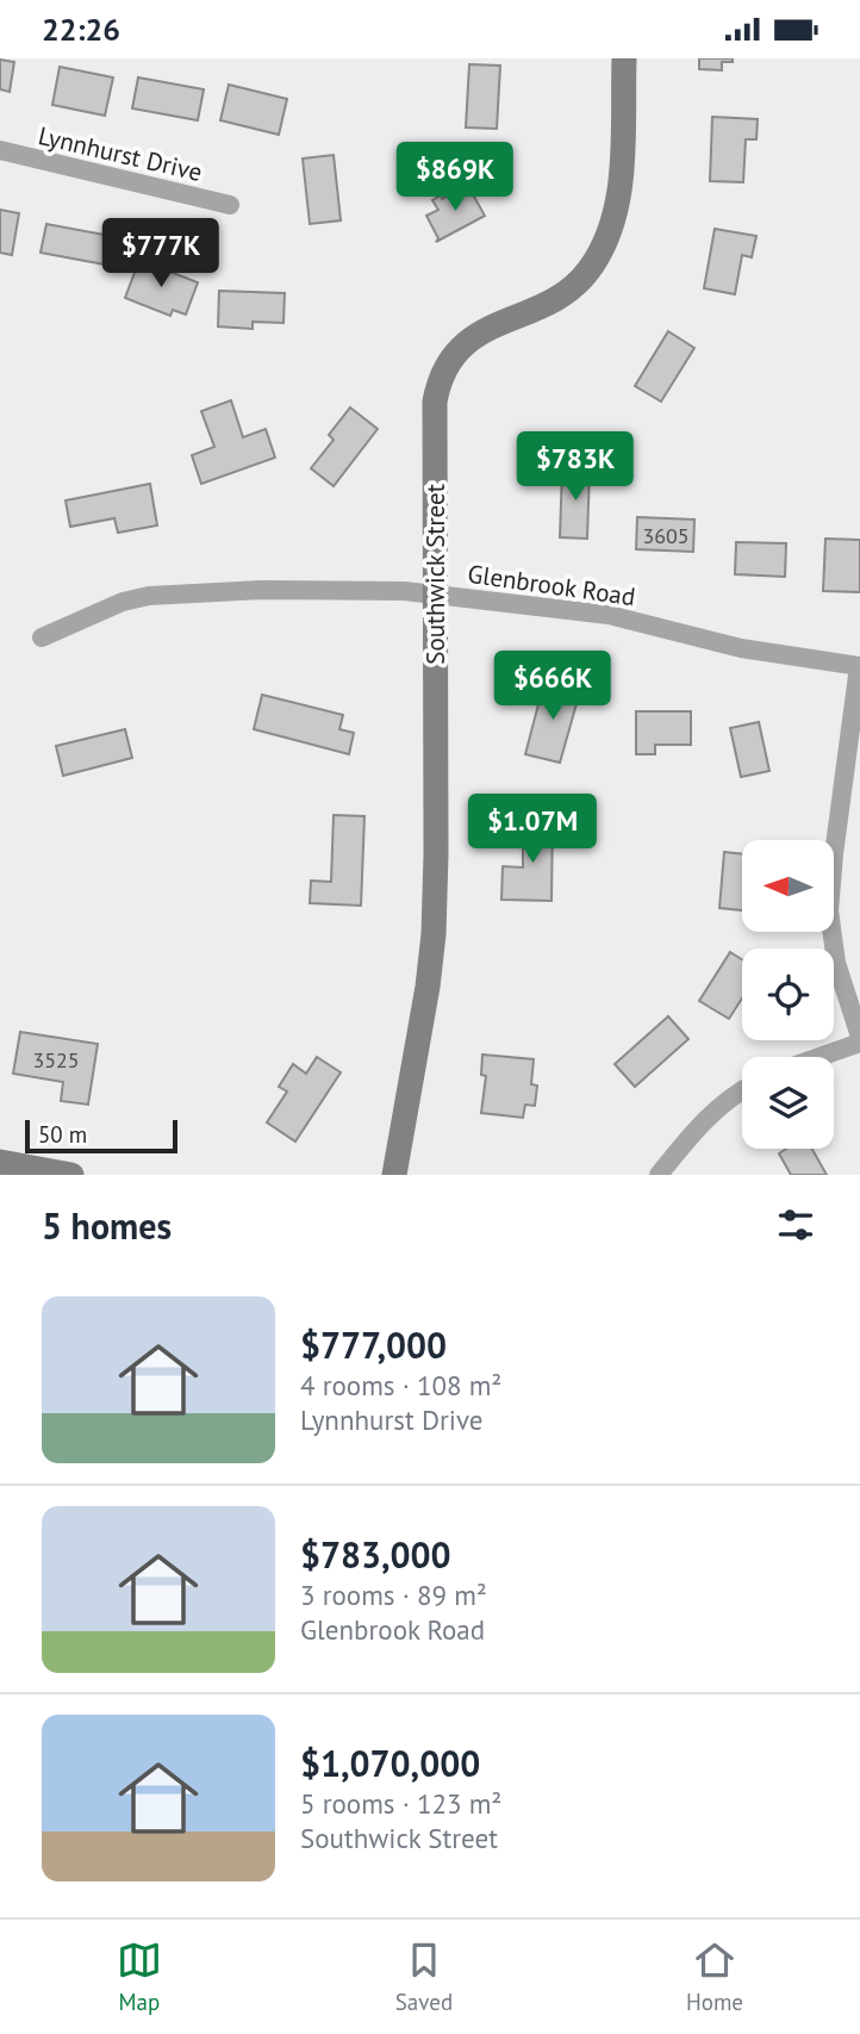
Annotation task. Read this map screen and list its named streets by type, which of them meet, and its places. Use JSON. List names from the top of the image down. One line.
{"streets":{"street":["Lynnhurst Drive","Southwick Street","Glenbrook Road"]},"crossings":[["Southwick Street","Glenbrook Road"]],"house_numbers":["3605","3525"],"scale_bar":"50 m","north":"left","page":{"status":"22:26","price":["$869K","$777K","$783K","$666K","$1.07M"],"scale":"50 m","heading":"5 homes","list":[{"name":"$777,000","note":"4 rooms · 108 m² · Lynnhurst Drive"},{"name":"$783,000","note":"3 rooms · 89 m² · Glenbrook Road"},{"name":"$1,070,000","note":"5 rooms · 123 m² · Southwick Street"}],"tabs":["Map","Saved","Home"]}}
